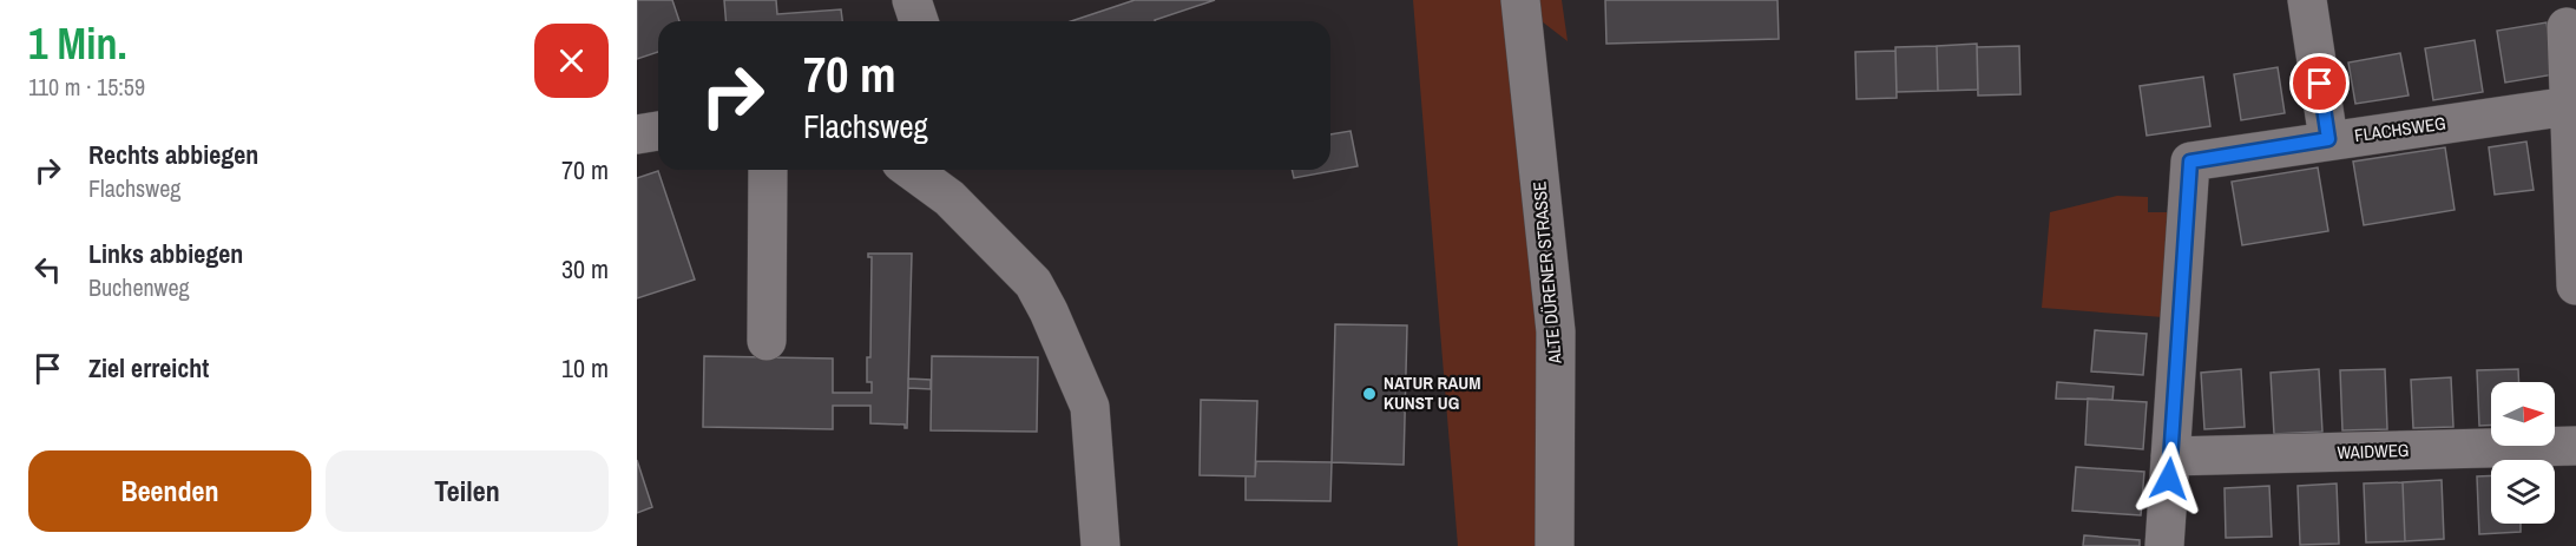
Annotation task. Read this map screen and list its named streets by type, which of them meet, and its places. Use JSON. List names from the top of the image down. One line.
{"streets":{"street":["FLACHSWEG","ALTE DÜRENER STRASSE","WAIDWEG"]},"crossings":[["FLACHSWEG","WAIDWEG"]],"places":["NATUR RAUM KUNST UG"],"north":"right","page":{"heading":["1 Min.","110 m · 15:59"],"turn":["70 m","Flachsweg"],"list":[{"name":"Rechts abbiegen","note":"Flachsweg","value":"70 m"},{"name":"Links abbiegen","note":"Buchenweg","value":"30 m"},{"name":"Ziel erreicht","value":"10 m"}],"buttons":["Beenden","Teilen"]}}
